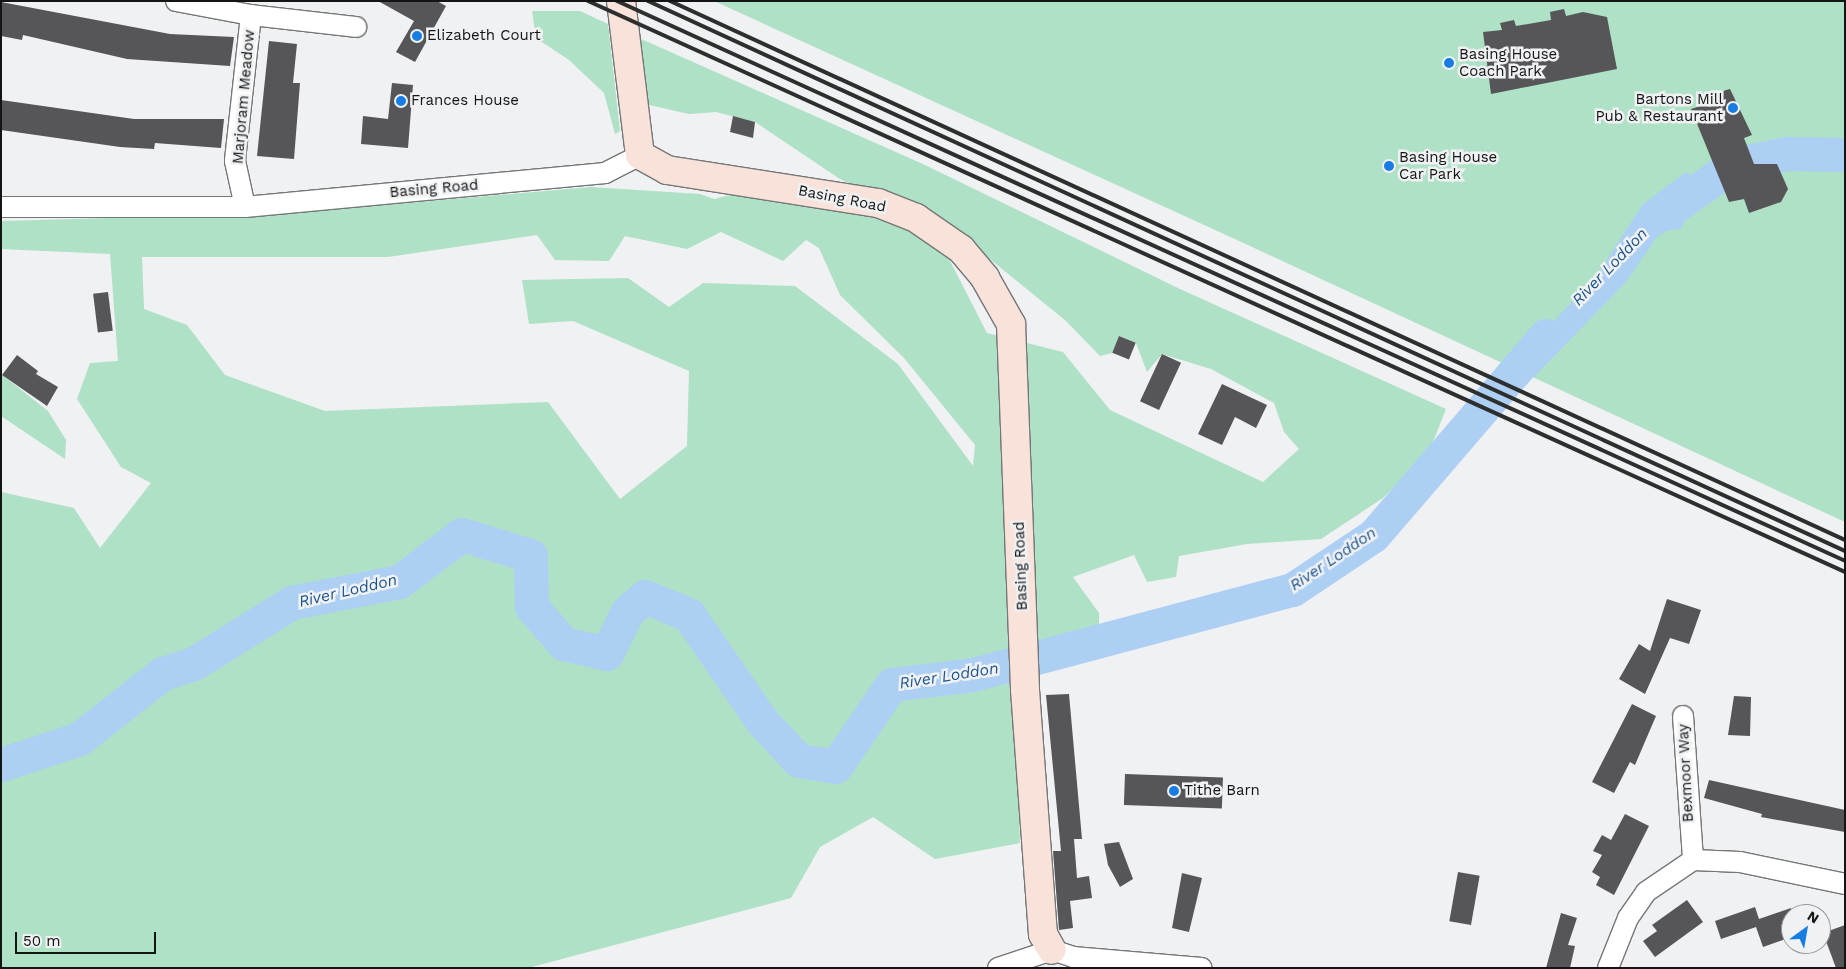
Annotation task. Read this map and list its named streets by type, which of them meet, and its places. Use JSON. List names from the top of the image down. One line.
{"streets":{"street":["Marjoram Meadow","Basing Road","Bexmoor Way"]},"crossings":[["Marjoram Meadow","Basing Road"]],"water":["River Loddon"],"places":["Elizabeth Court","Basing House Coach Park","Frances House","Bartons Mill Pub & Restaurant","Basing House Car Park","Tithe Barn"],"scale_bar":"50 m","north":"top right"}
